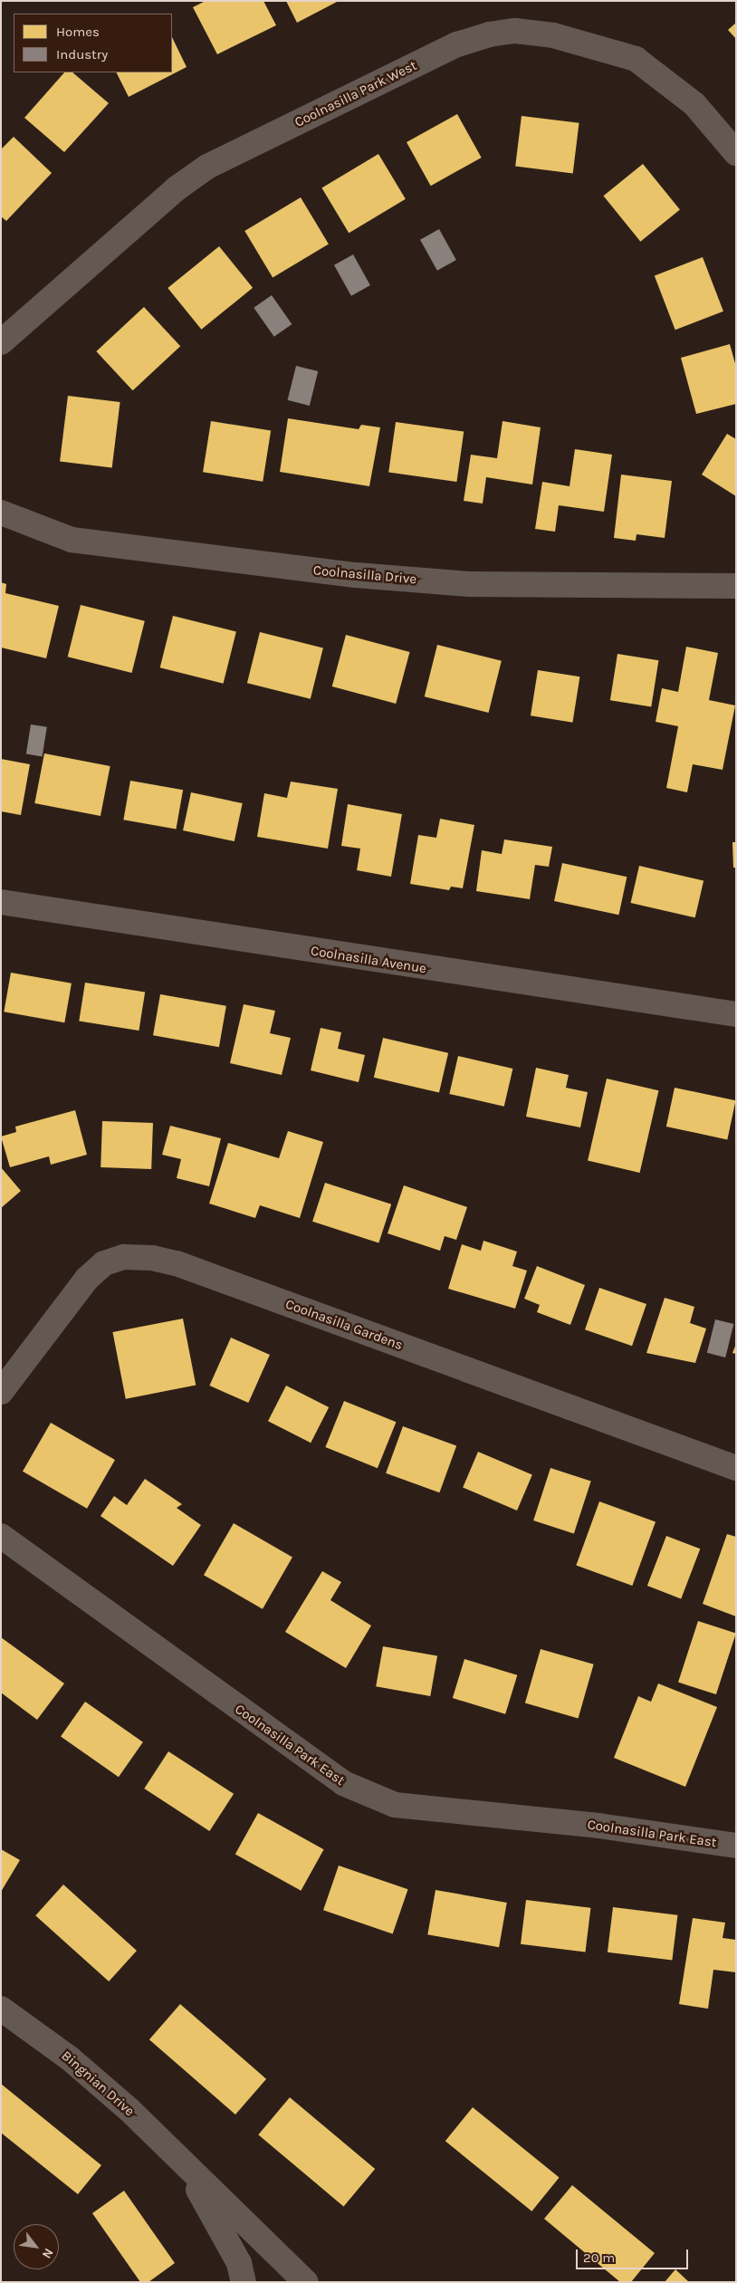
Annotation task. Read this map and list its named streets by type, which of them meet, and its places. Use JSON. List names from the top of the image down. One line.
{"streets":{"street":["Coolnasilla Park West","Coolnasilla Drive","Coolnasilla Avenue","Coolnasilla Gardens","Coolnasilla Park East","Bingnian Drive"]},"legend":["Homes","Industry"],"scale_bar":"20 m","north":"bottom right"}
